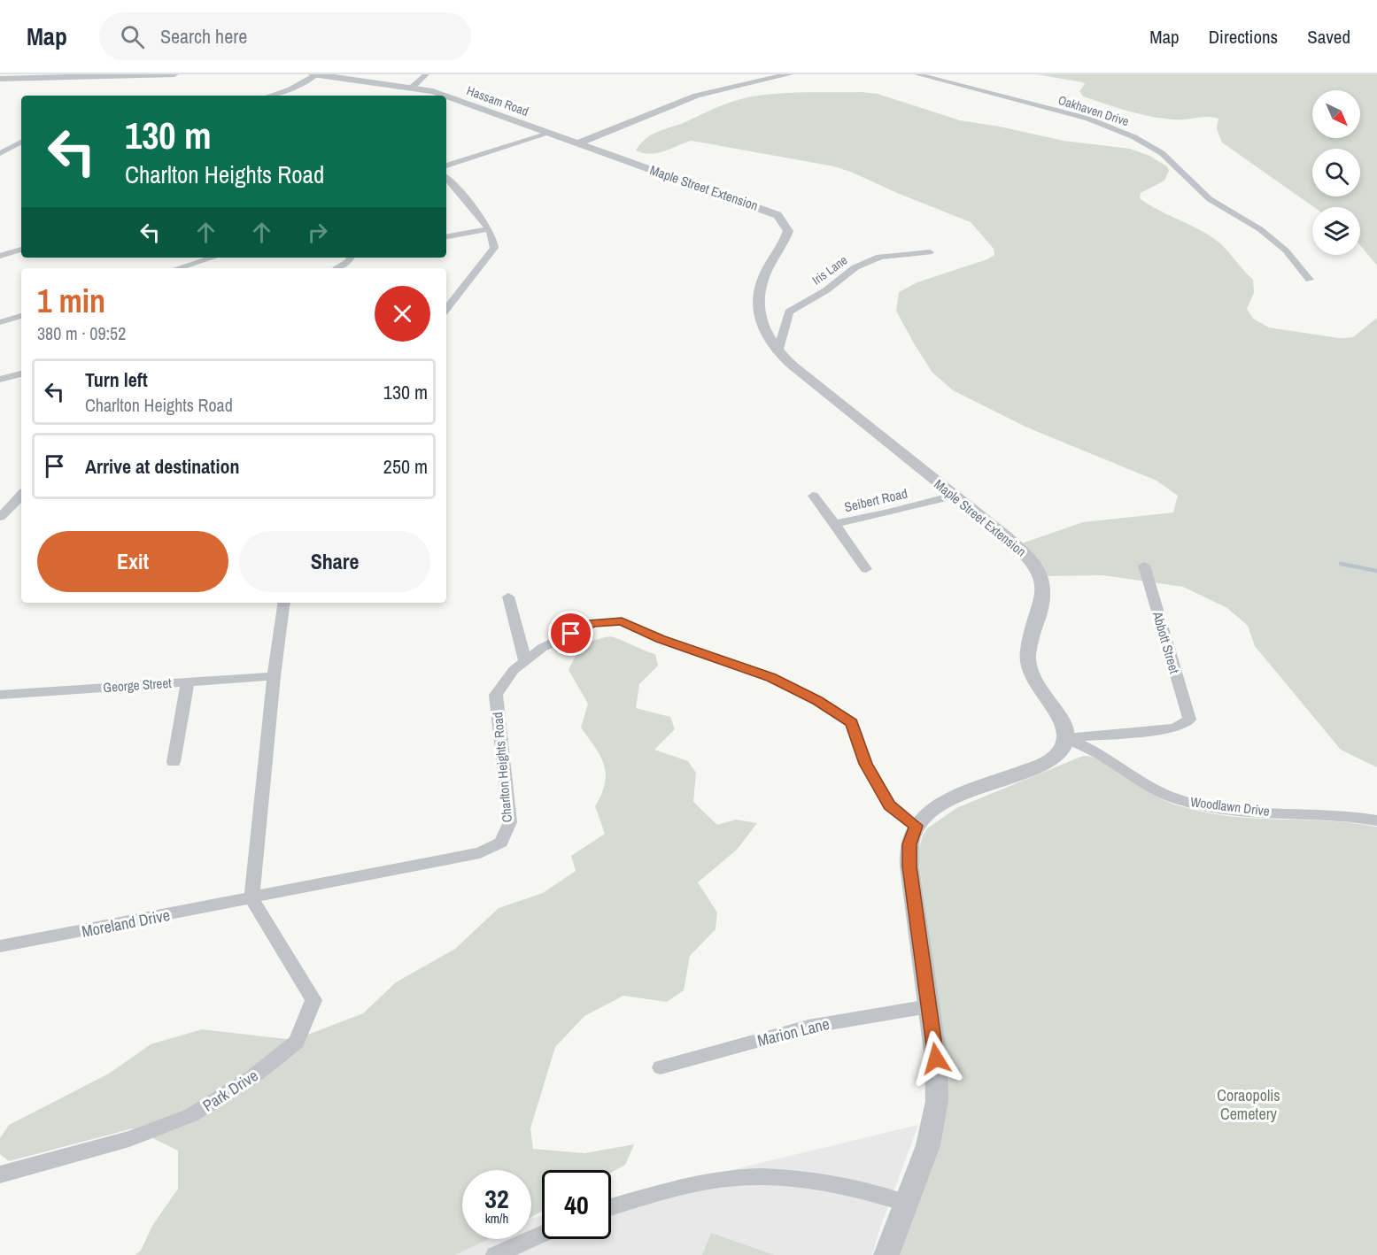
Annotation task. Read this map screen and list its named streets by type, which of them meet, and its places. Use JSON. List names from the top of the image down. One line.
{"streets":{"street":["Hassam Road","Oakhaven Drive","Maple Street Extension","Iris Lane","Seibert Road","Abbott Street","George Street","Charlton Heights Road","Woodlawn Drive","Moreland Drive","Marion Lane","Park Drive"]},"crossings":[["Hassam Road","Maple Street Extension"],["Maple Street Extension","Iris Lane"],["Maple Street Extension","Seibert Road"],["Maple Street Extension","Abbott Street"],["Maple Street Extension","Woodlawn Drive"],["Abbott Street","Woodlawn Drive"],["Charlton Heights Road","Moreland Drive"],["Charlton Heights Road","Park Drive"],["Moreland Drive","Park Drive"]],"parks":["Coraopolis Cemetery"],"north":"bottom right","page":{"header":"Map","search":"Search here","nav":["Map","Directions","Saved"],"turn":["130 m","Charlton Heights Road"],"heading":["1 min","380 m · 09:52"],"list":[{"name":"Turn left","note":"Charlton Heights Road","value":"130 m"},{"name":"Arrive at destination","value":"250 m"}],"buttons":["Exit","Share"],"speed":"32 km/h","limit":"40"}}
